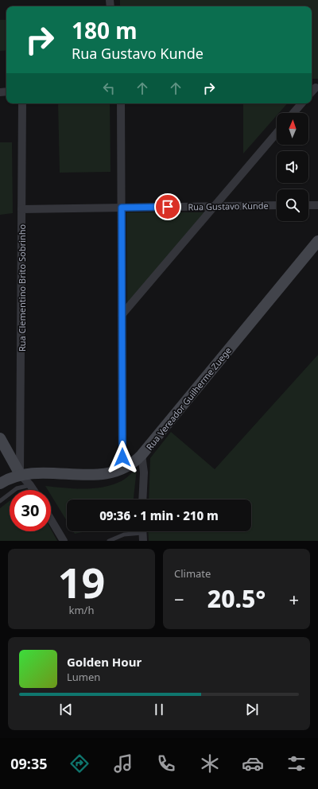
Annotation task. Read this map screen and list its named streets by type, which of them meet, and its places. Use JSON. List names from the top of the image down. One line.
{"streets":{"main road":["Rua Vereador Guilherme Zuege"],"street":["Rua Gustavo Kunde","Rua Clementino Brito Sobrinho"]},"crossings":[["Rua Gustavo Kunde","Rua Clementino Brito Sobrinho"],["Rua Clementino Brito Sobrinho","Rua Vereador Guilherme Zuege"]],"north":"top","page":{"turn":["180 m","Rua Gustavo Kunde"],"limit":"30","trip":"09:36 · 1 min · 210 m","tile":[["19","km/h"],"Climate"],"heat":["−","20.5°","+"],"song":["Golden Hour","Lumen"],"tabs":"09:35"}}
